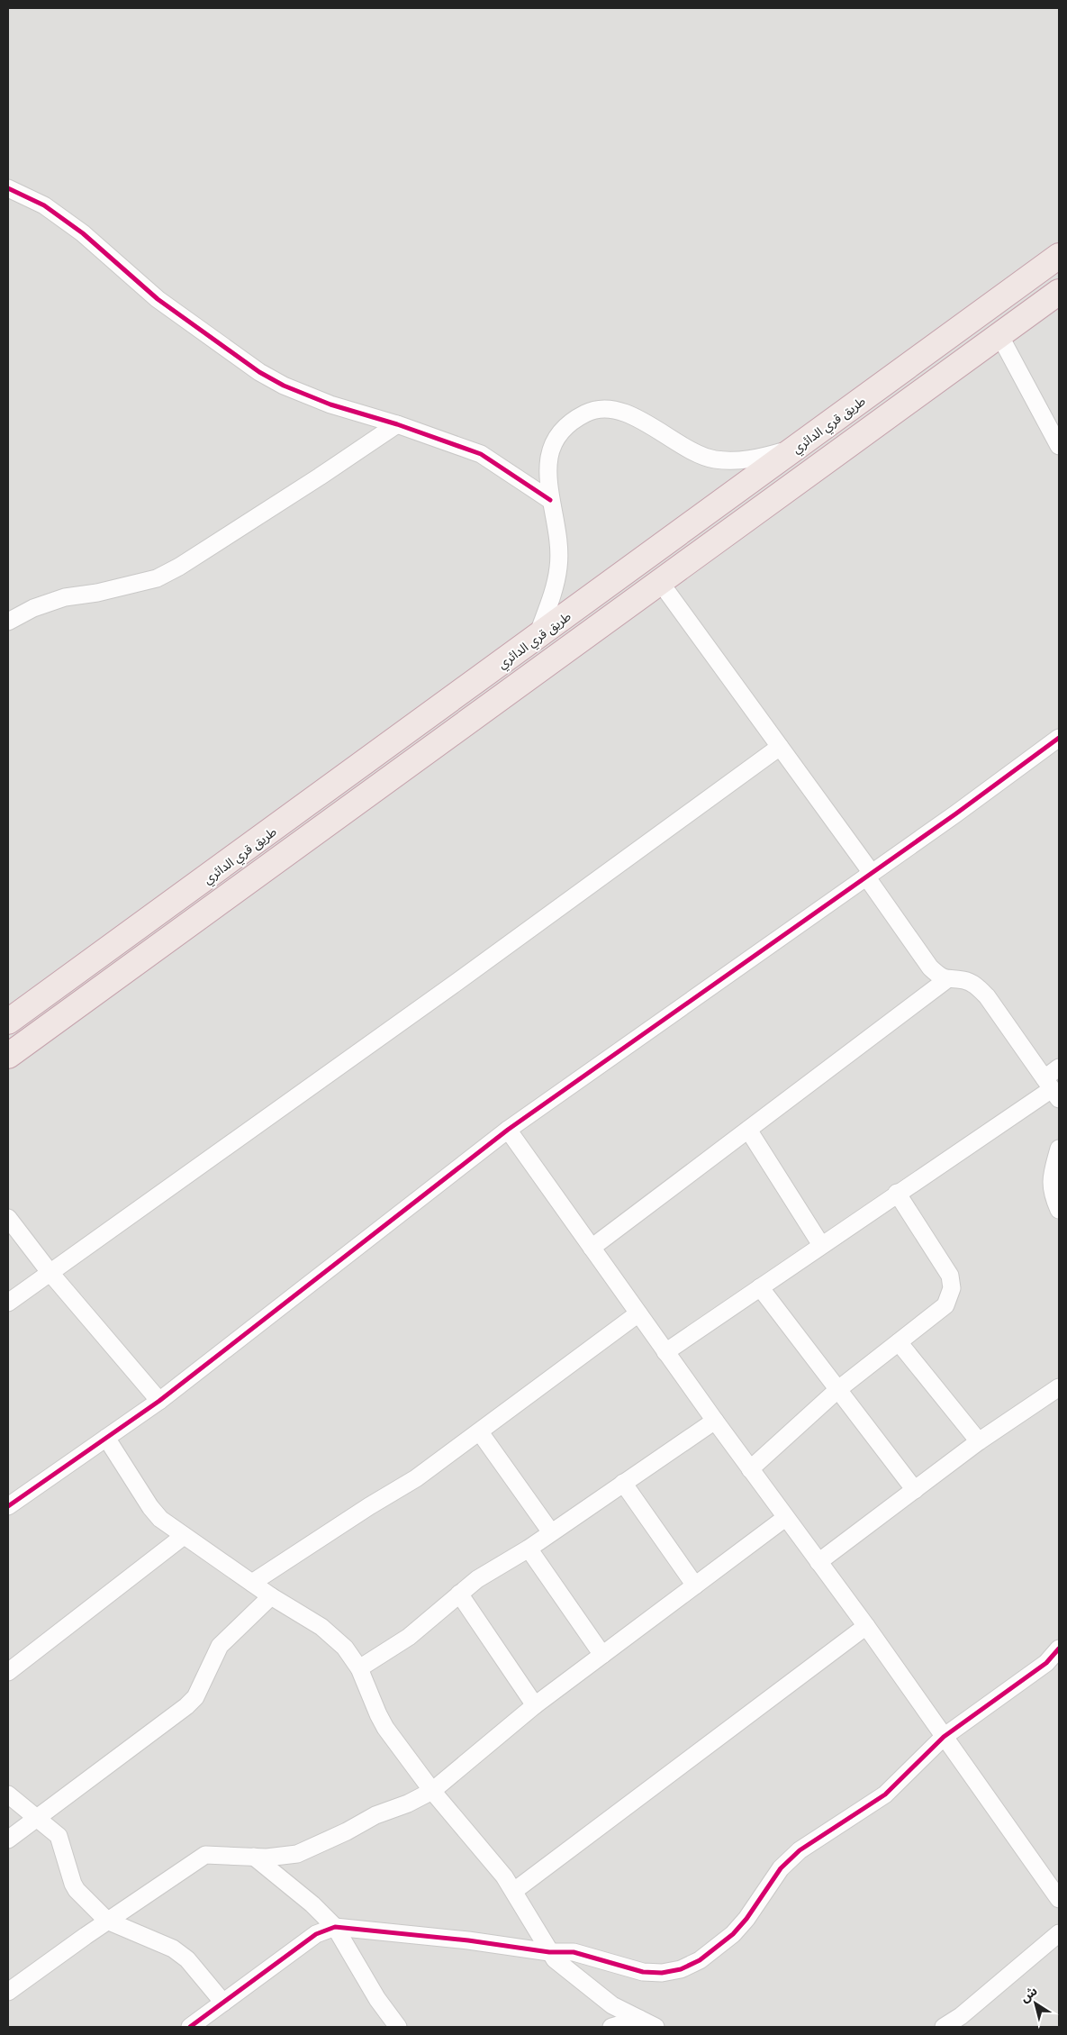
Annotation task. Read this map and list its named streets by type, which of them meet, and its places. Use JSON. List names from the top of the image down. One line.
{"streets":{"highway":["طريق قري الدائري"]},"north":"top left"}
